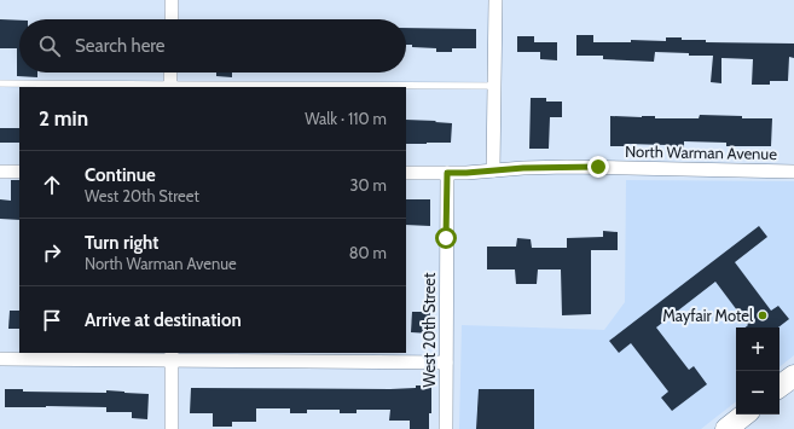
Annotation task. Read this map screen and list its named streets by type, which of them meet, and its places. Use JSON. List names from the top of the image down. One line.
{"streets":{"street":["North Warman Avenue","West 20th Street"]},"crossings":[["North Warman Avenue","West 20th Street"]],"places":["Mayfair Motel"],"page":{"search":"Search here","heading":["2 min","Walk · 110 m"],"list":[["Continue","West 20th Street","30 m"],["Turn right","North Warman Avenue","80 m"],"Arrive at destination"],"map_buttons":["+","−"]}}
